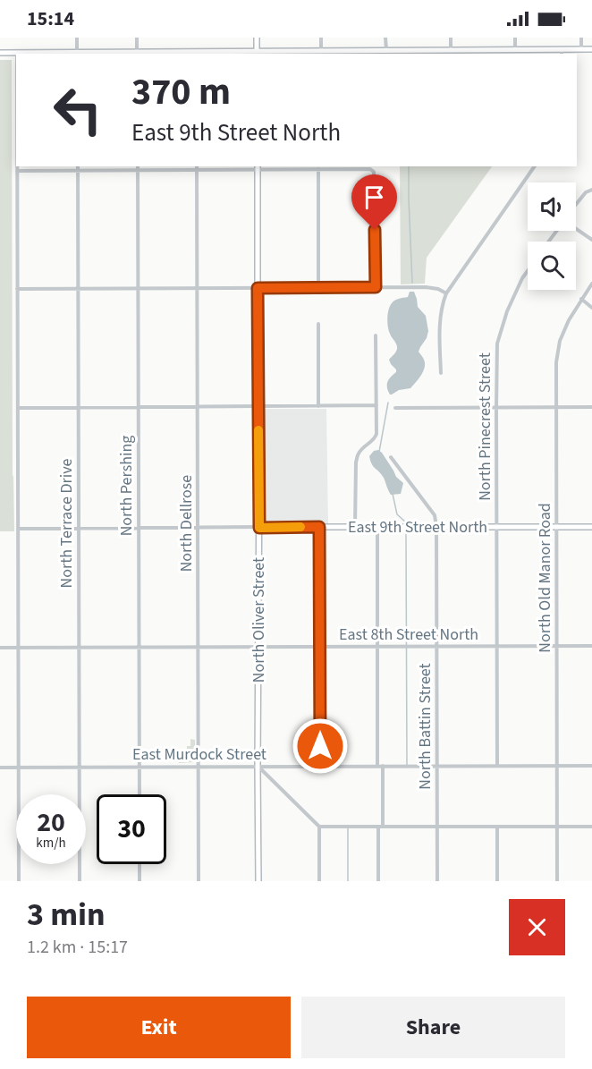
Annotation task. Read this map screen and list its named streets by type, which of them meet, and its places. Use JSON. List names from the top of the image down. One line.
{"streets":{"main road":["East 9th Street North","North Oliver Street"],"street":["North Pinecrest Street","North Pershing","North Terrace Drive","North Dellrose","North Old Manor Road","East 8th Street North","North Battin Street","East Murdock Street"]},"crossings":[["North Pinecrest Street","East 9th Street North"],["North Pinecrest Street","East 8th Street North"],["North Pinecrest Street","East Murdock Street"],["North Pershing","East 9th Street North"],["North Pershing","East 8th Street North"],["North Pershing","East Murdock Street"],["North Terrace Drive","East 9th Street North"],["North Terrace Drive","East 8th Street North"],["North Terrace Drive","East Murdock Street"],["North Dellrose","East 9th Street North"],["North Dellrose","East 8th Street North"],["North Dellrose","East Murdock Street"],["East 9th Street North","North Old Manor Road"],["East 9th Street North","North Oliver Street"],["East 9th Street North","North Battin Street"],["North Old Manor Road","East 8th Street North"],["North Old Manor Road","East Murdock Street"],["North Oliver Street","East 8th Street North"],["North Oliver Street","East Murdock Street"],["East 8th Street North","North Battin Street"],["North Battin Street","East Murdock Street"]],"page":{"status":"15:14","turn":["370 m","East 9th Street North"],"speed":"20 km/h","limit":"30","heading":["3 min","1.2 km · 15:17"],"buttons":["Exit","Share"]}}
